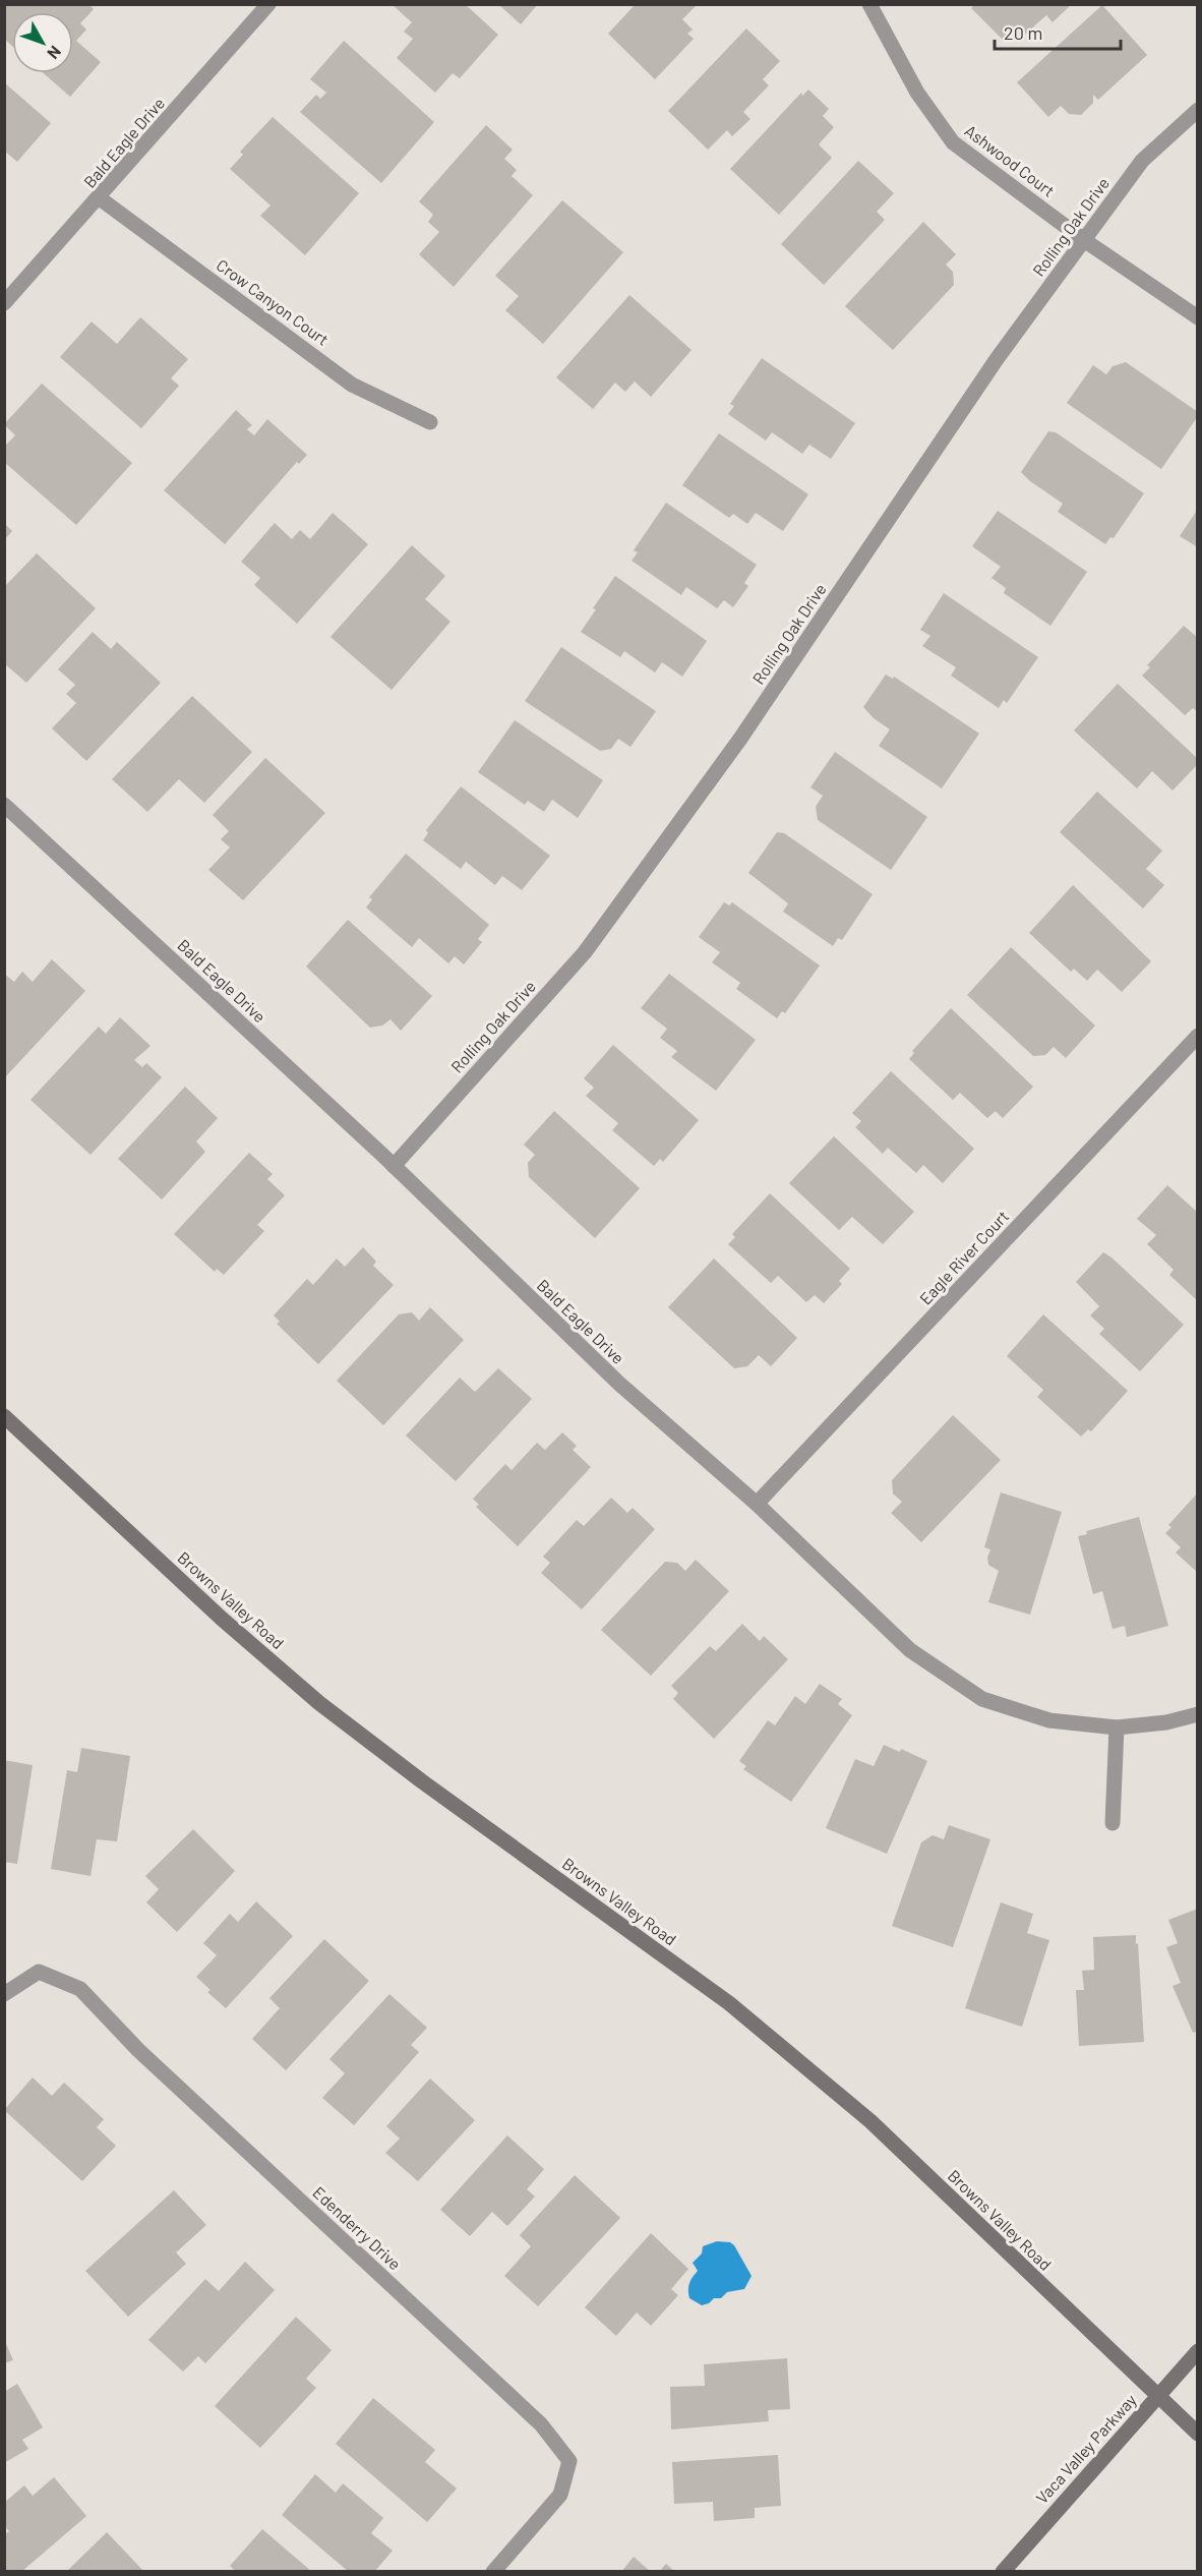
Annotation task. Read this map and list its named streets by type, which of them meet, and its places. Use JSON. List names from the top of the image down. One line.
{"streets":{"main road":["Browns Valley Road","Vaca Valley Parkway"],"street":["Bald Eagle Drive","Ashwood Court","Rolling Oak Drive","Crow Canyon Court","Eagle River Court","Edenderry Drive"]},"crossings":[["Bald Eagle Drive","Rolling Oak Drive"],["Bald Eagle Drive","Crow Canyon Court"],["Bald Eagle Drive","Eagle River Court"],["Ashwood Court","Rolling Oak Drive"],["Browns Valley Road","Vaca Valley Parkway"]],"scale_bar":"20 m","north":"bottom right"}
